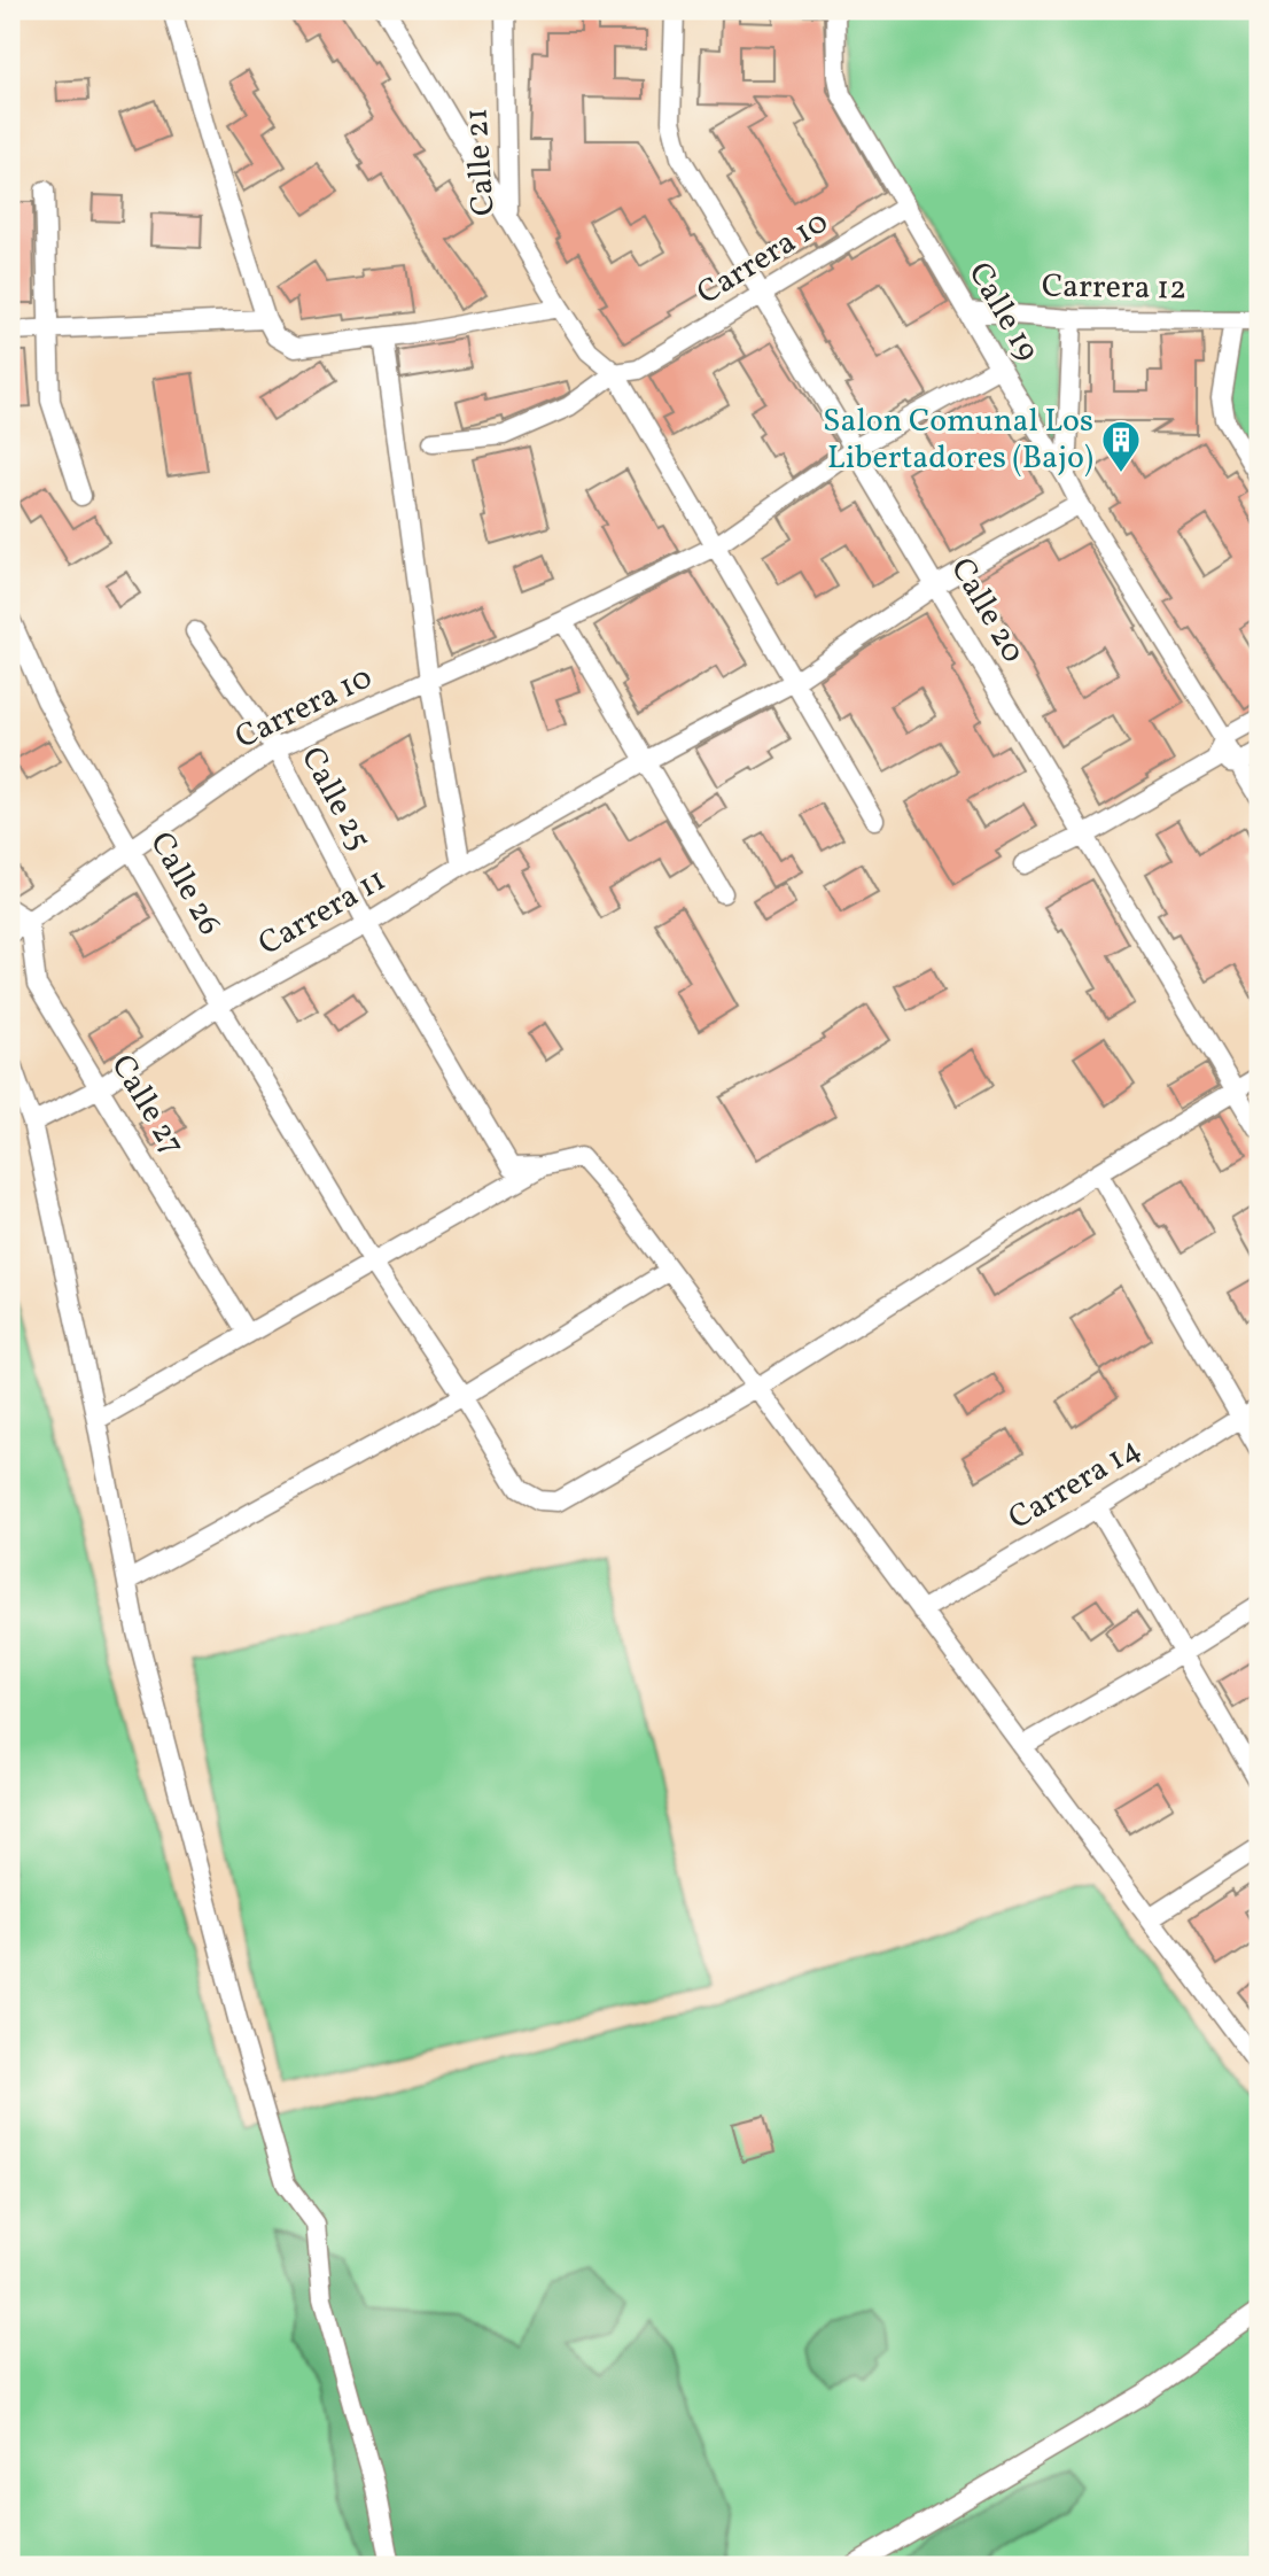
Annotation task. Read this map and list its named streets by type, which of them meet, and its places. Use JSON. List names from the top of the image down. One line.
{"streets":{"street":["Calle 21","Carrera 10","Carrera 12","Calle 19","Calle 20","Calle 25","Calle 26","Carrera 11","Calle 27","Carrera 14"]},"crossings":[["Calle 21","Carrera 10"],["Calle 21","Carrera 11"],["Carrera 10","Calle 19"],["Carrera 10","Calle 20"],["Carrera 10","Calle 25"],["Carrera 10","Calle 26"],["Carrera 10","Calle 27"],["Carrera 12","Calle 19"],["Calle 20","Calle 26"],["Calle 20","Carrera 11"],["Calle 25","Carrera 11"],["Calle 26","Carrera 11"],["Carrera 11","Calle 27"]],"places":{"building":["Salon Comunal Los Libertadores (Bajo)"]}}
